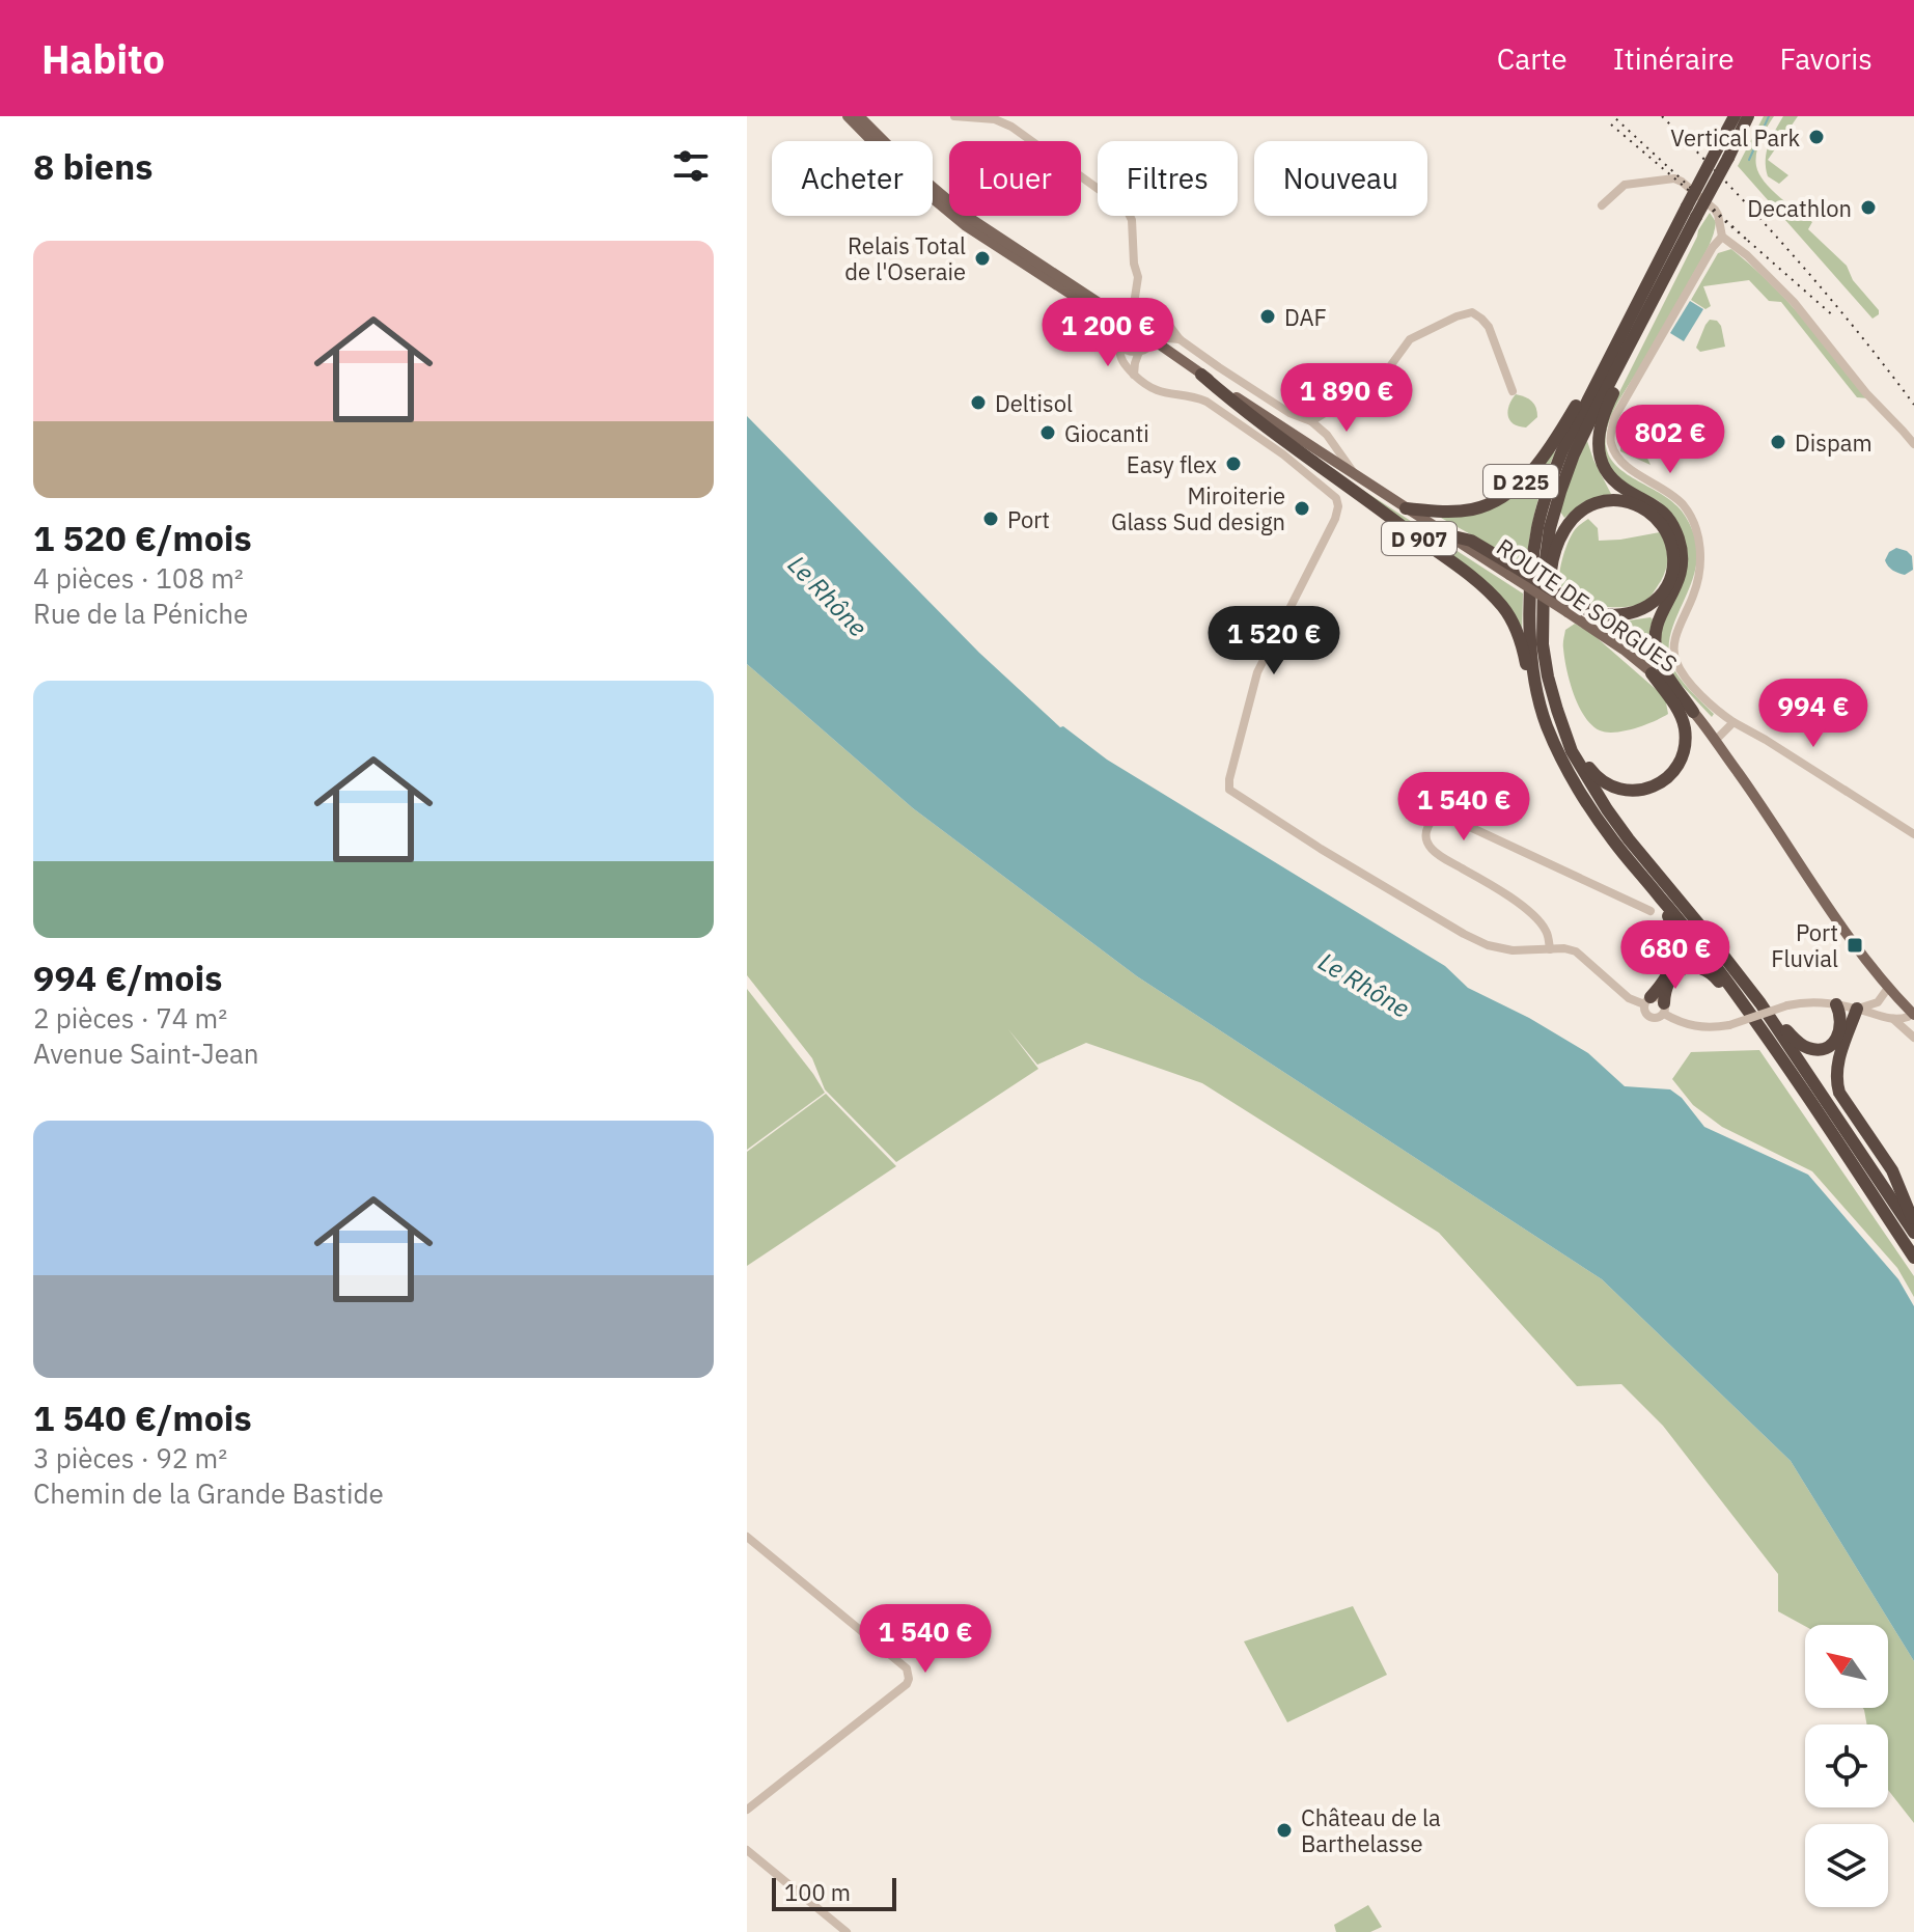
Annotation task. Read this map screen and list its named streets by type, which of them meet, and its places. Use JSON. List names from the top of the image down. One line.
{"streets":{"highway":["D 225","D 907"],"main road":["ROUTE DE SORGUES"]},"crossings":[["D 225","D 907"],["D 225","ROUTE DE SORGUES"],["D 907","ROUTE DE SORGUES"]],"water":["Le Rhône"],"places":{"other":["Vertical Park","Decathlon","Relais Total de l'Oseraie","DAF","Deltisol","Giocanti","Dispam","Easy flex","Miroiterie Glass Sud design","Port","Château de la Barthelasse"],"transit":["Port Fluvial"]},"scale_bar":"100 m","north":"top left","page":{"header":"Habito","nav":["Carte","Itinéraire","Favoris"],"heading":"8 biens","chip":["Acheter","Louer","Filtres","Nouveau"],"list":[{"name":"1 520 €/mois","note":"4 pièces · 108 m² · Rue de la Péniche"},{"name":"994 €/mois","note":"2 pièces · 74 m² · Avenue Saint-Jean"},{"name":"1 540 €/mois","note":"3 pièces · 92 m² · Chemin de la Grande Bastide"}],"price":["1 200 €","1 890 €","802 €","1 520 €","994 €","1 540 €","680 €","1 540 €"],"scale":"100 m"}}
